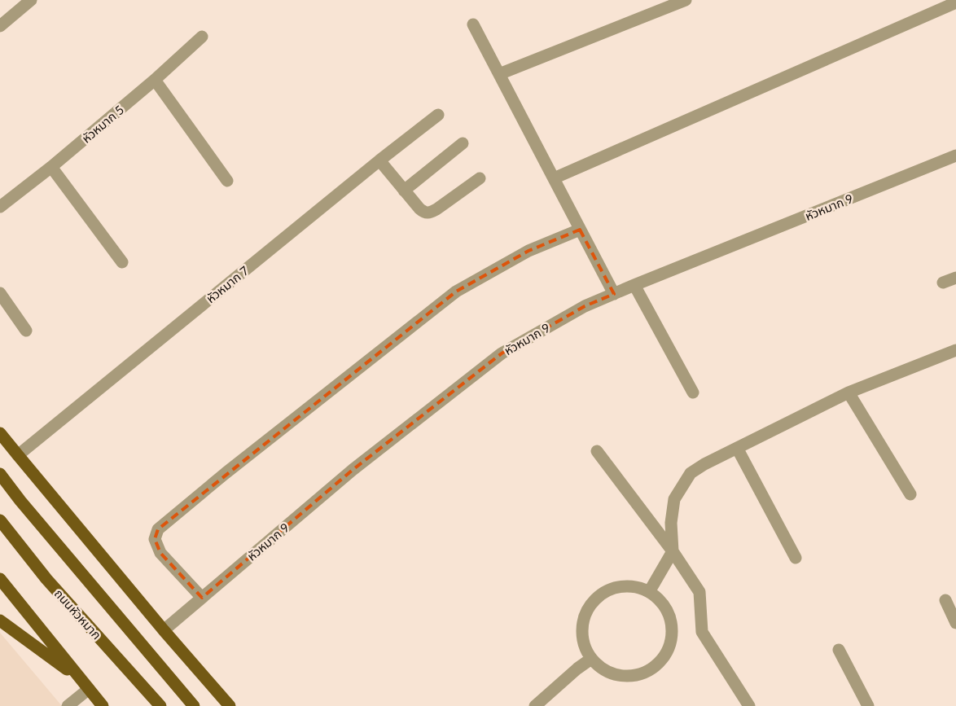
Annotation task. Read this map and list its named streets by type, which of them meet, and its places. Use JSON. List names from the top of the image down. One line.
{"streets":{"main road":["ถนนหัวหมาก"],"street":["หัวหมาก 5","หัวหมาก 9","หัวหมาก 7"]}}
